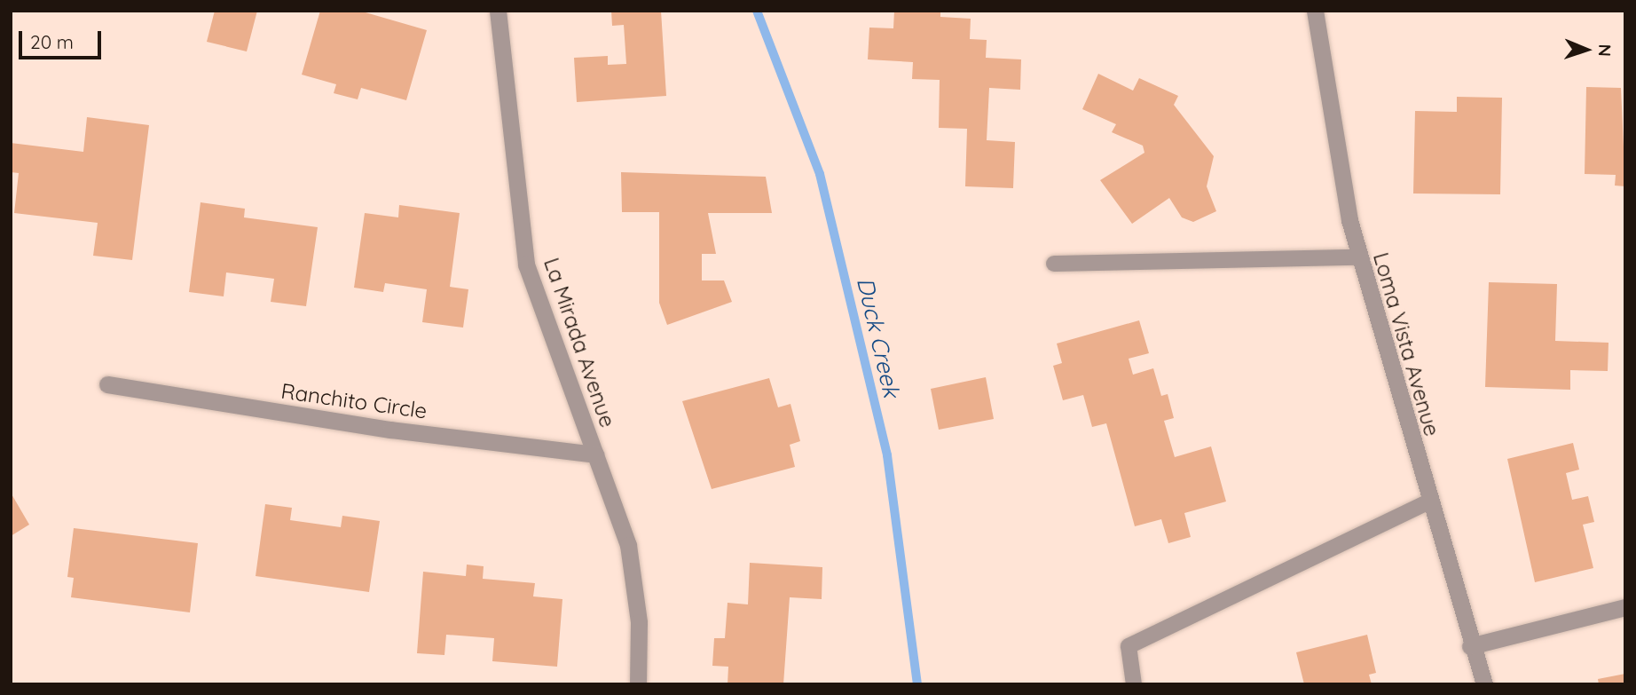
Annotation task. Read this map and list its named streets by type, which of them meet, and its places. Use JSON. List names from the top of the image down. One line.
{"streets":{"street":["La Mirada Avenue","Loma Vista Avenue","Ranchito Circle"]},"crossings":[["La Mirada Avenue","Ranchito Circle"]],"water":["Duck Creek"],"scale_bar":"20 m","north":"right"}
